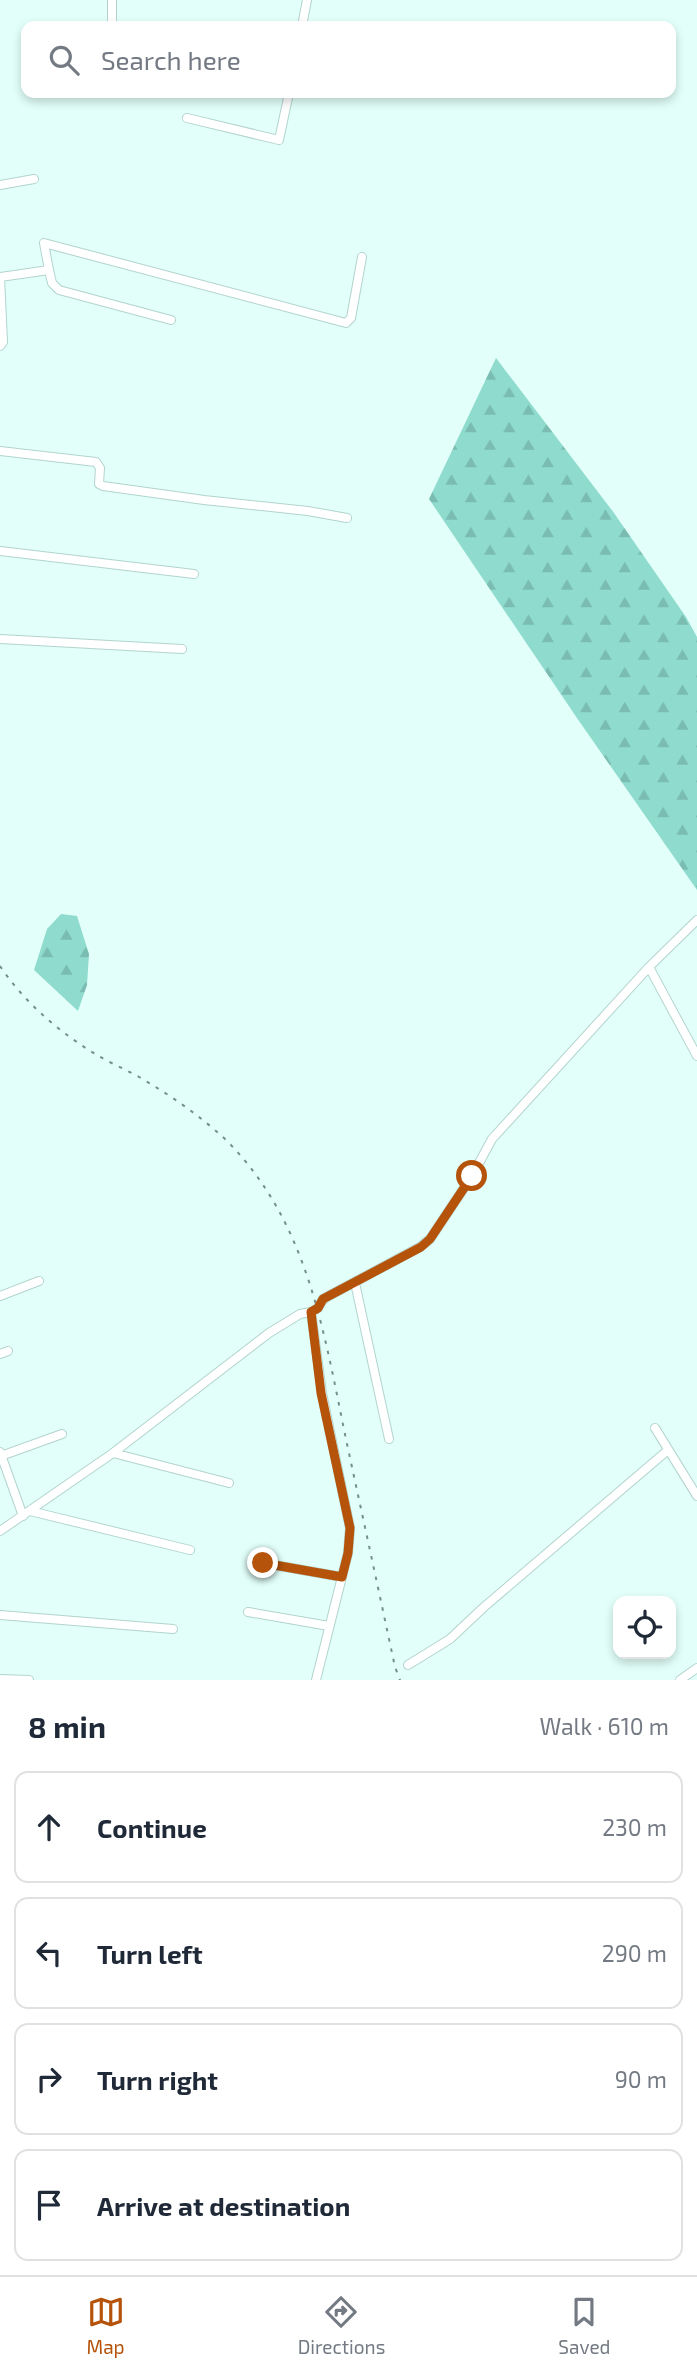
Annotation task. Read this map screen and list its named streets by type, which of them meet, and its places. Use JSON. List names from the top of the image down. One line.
{"page":{"search":"Search here","heading":["8 min","Walk · 610 m"],"list":[["Continue","230 m"],["Turn left","290 m"],["Turn right","90 m"],"Arrive at destination"],"nav":["Map","Directions","Saved"]}}
